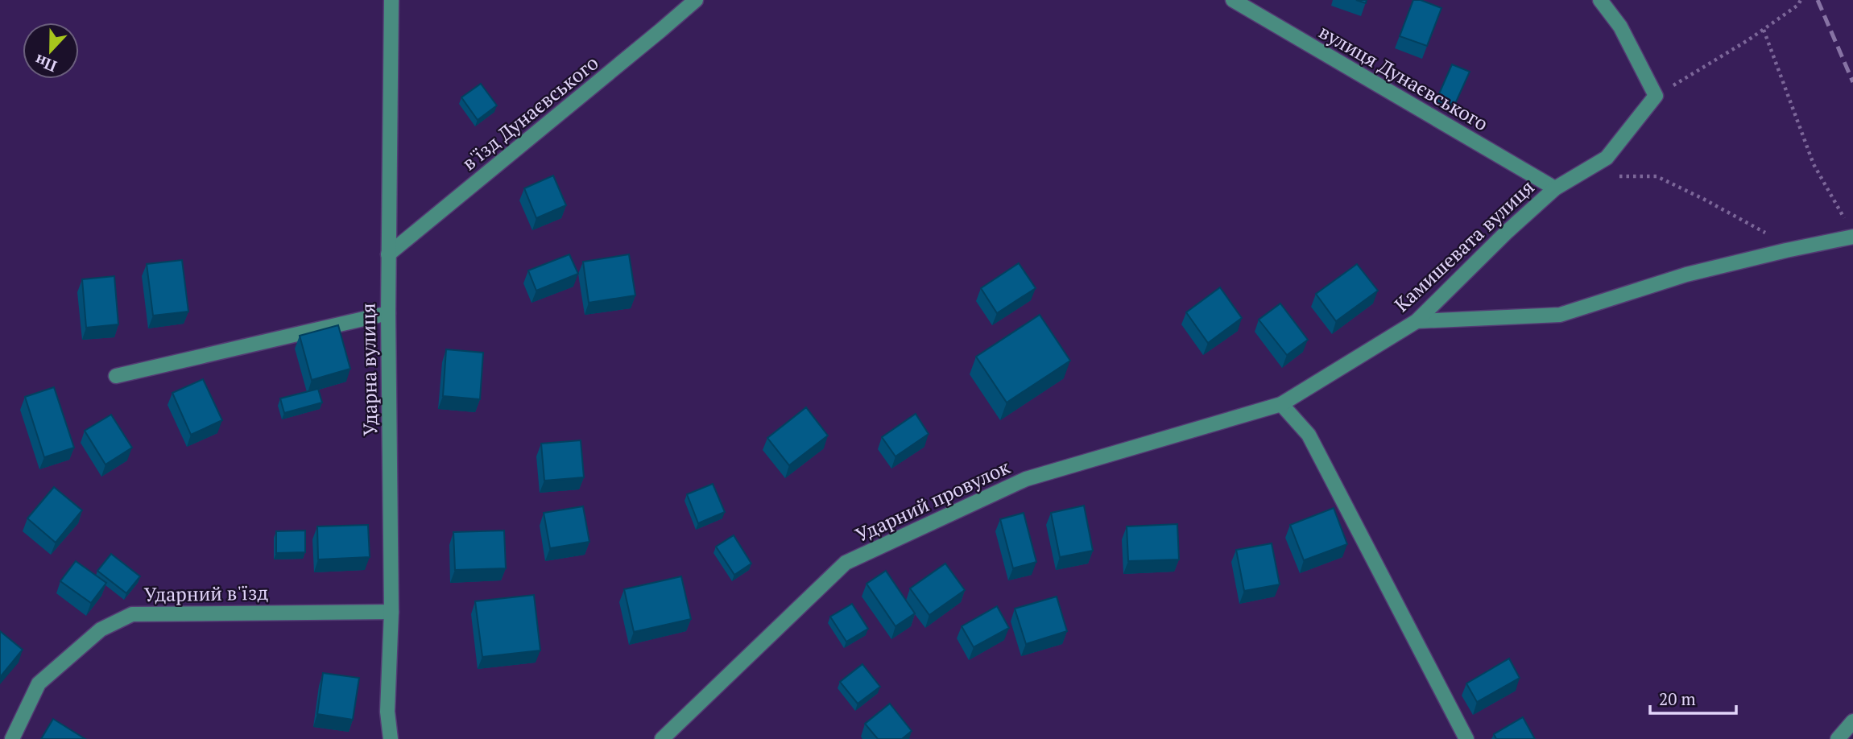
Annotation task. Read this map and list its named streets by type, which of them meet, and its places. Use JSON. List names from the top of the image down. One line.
{"streets":{"street":["вулиця Дунаєвського","в'їзд Дунаєвського","Камишевата вулиця","Ударна вулиця","Ударний провулок","Ударний в'їзд"]},"crossings":[["вулиця Дунаєвського","Камишевата вулиця"],["в'їзд Дунаєвського","Ударна вулиця"],["Камишевата вулиця","Ударний провулок"],["Ударна вулиця","Ударний в'їзд"]],"scale_bar":"20 m","north":"bottom"}
